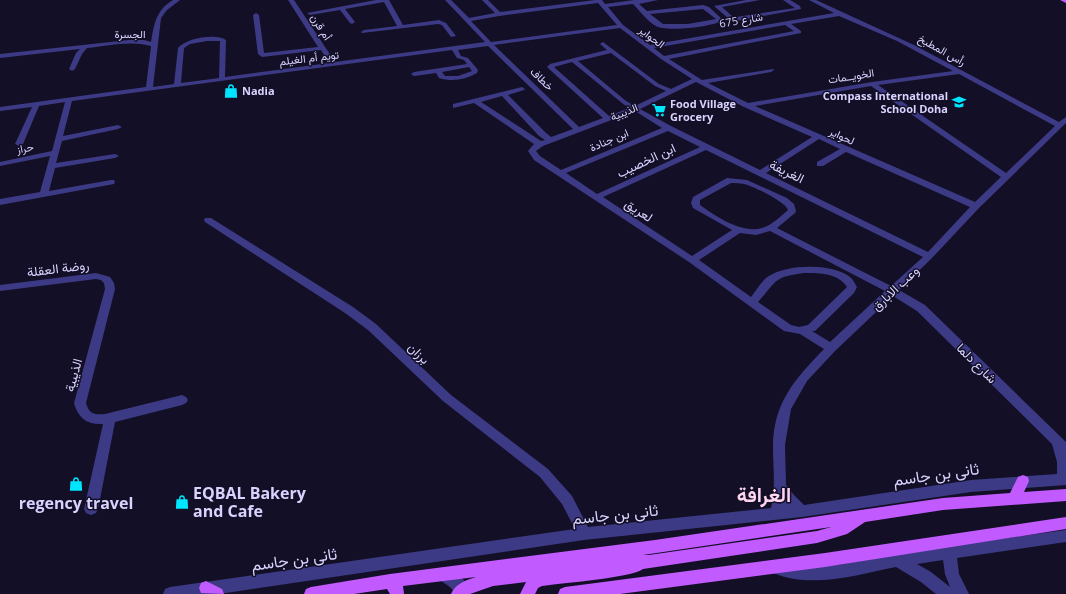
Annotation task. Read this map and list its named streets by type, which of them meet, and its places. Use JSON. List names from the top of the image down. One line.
{"streets":{"street":["شارع 675","أم قرن","الجسرة","الحواير","رأس المطبخ","تويم أم الغيلم","الخويــمات","خطاف","الذيبية","لحواير","ابن جنادة","حراز","ابن الخصيب","الغريفة","لعريق","روضة العقلة","وعب الابارق","برزان","شارع دلما","ثانى بن جاسم"]},"crossings":[["شارع 675","الحواير"],["شارع 675","رأس المطبخ"],["أم قرن","تويم أم الغيلم"],["الجسرة","تويم أم الغيلم"],["الحواير","تويم أم الغيلم"],["الحواير","الذيبية"],["الحواير","لحواير"],["رأس المطبخ","الخويــمات"],["رأس المطبخ","وعب الابارق"],["تويم أم الغيلم","خطاف"],["الخويــمات","لحواير"],["خطاف","الذيبية"],["الذيبية","لحواير"],["الذيبية","الغريفة"],["الذيبية","روضة العقلة"],["لحواير","وعب الابارق"],["ابن جنادة","الغريفة"],["ابن جنادة","لعريق"],["ابن الخصيب","الغريفة"],["ابن الخصيب","لعريق"],["الغريفة","وعب الابارق"],["لعريق","وعب الابارق"],["وعب الابارق","شارع دلما"],["وعب الابارق","ثانى بن جاسم"],["برزان","ثانى بن جاسم"],["شارع دلما","ثانى بن جاسم"]],"districts":["الغرافة"],"places":{"shop":["Nadia","regency travel","EQBAL Bakery and Cafe"],"school or university":["Compass International School Doha"],"supermarket":["Food Village Grocery"]}}
